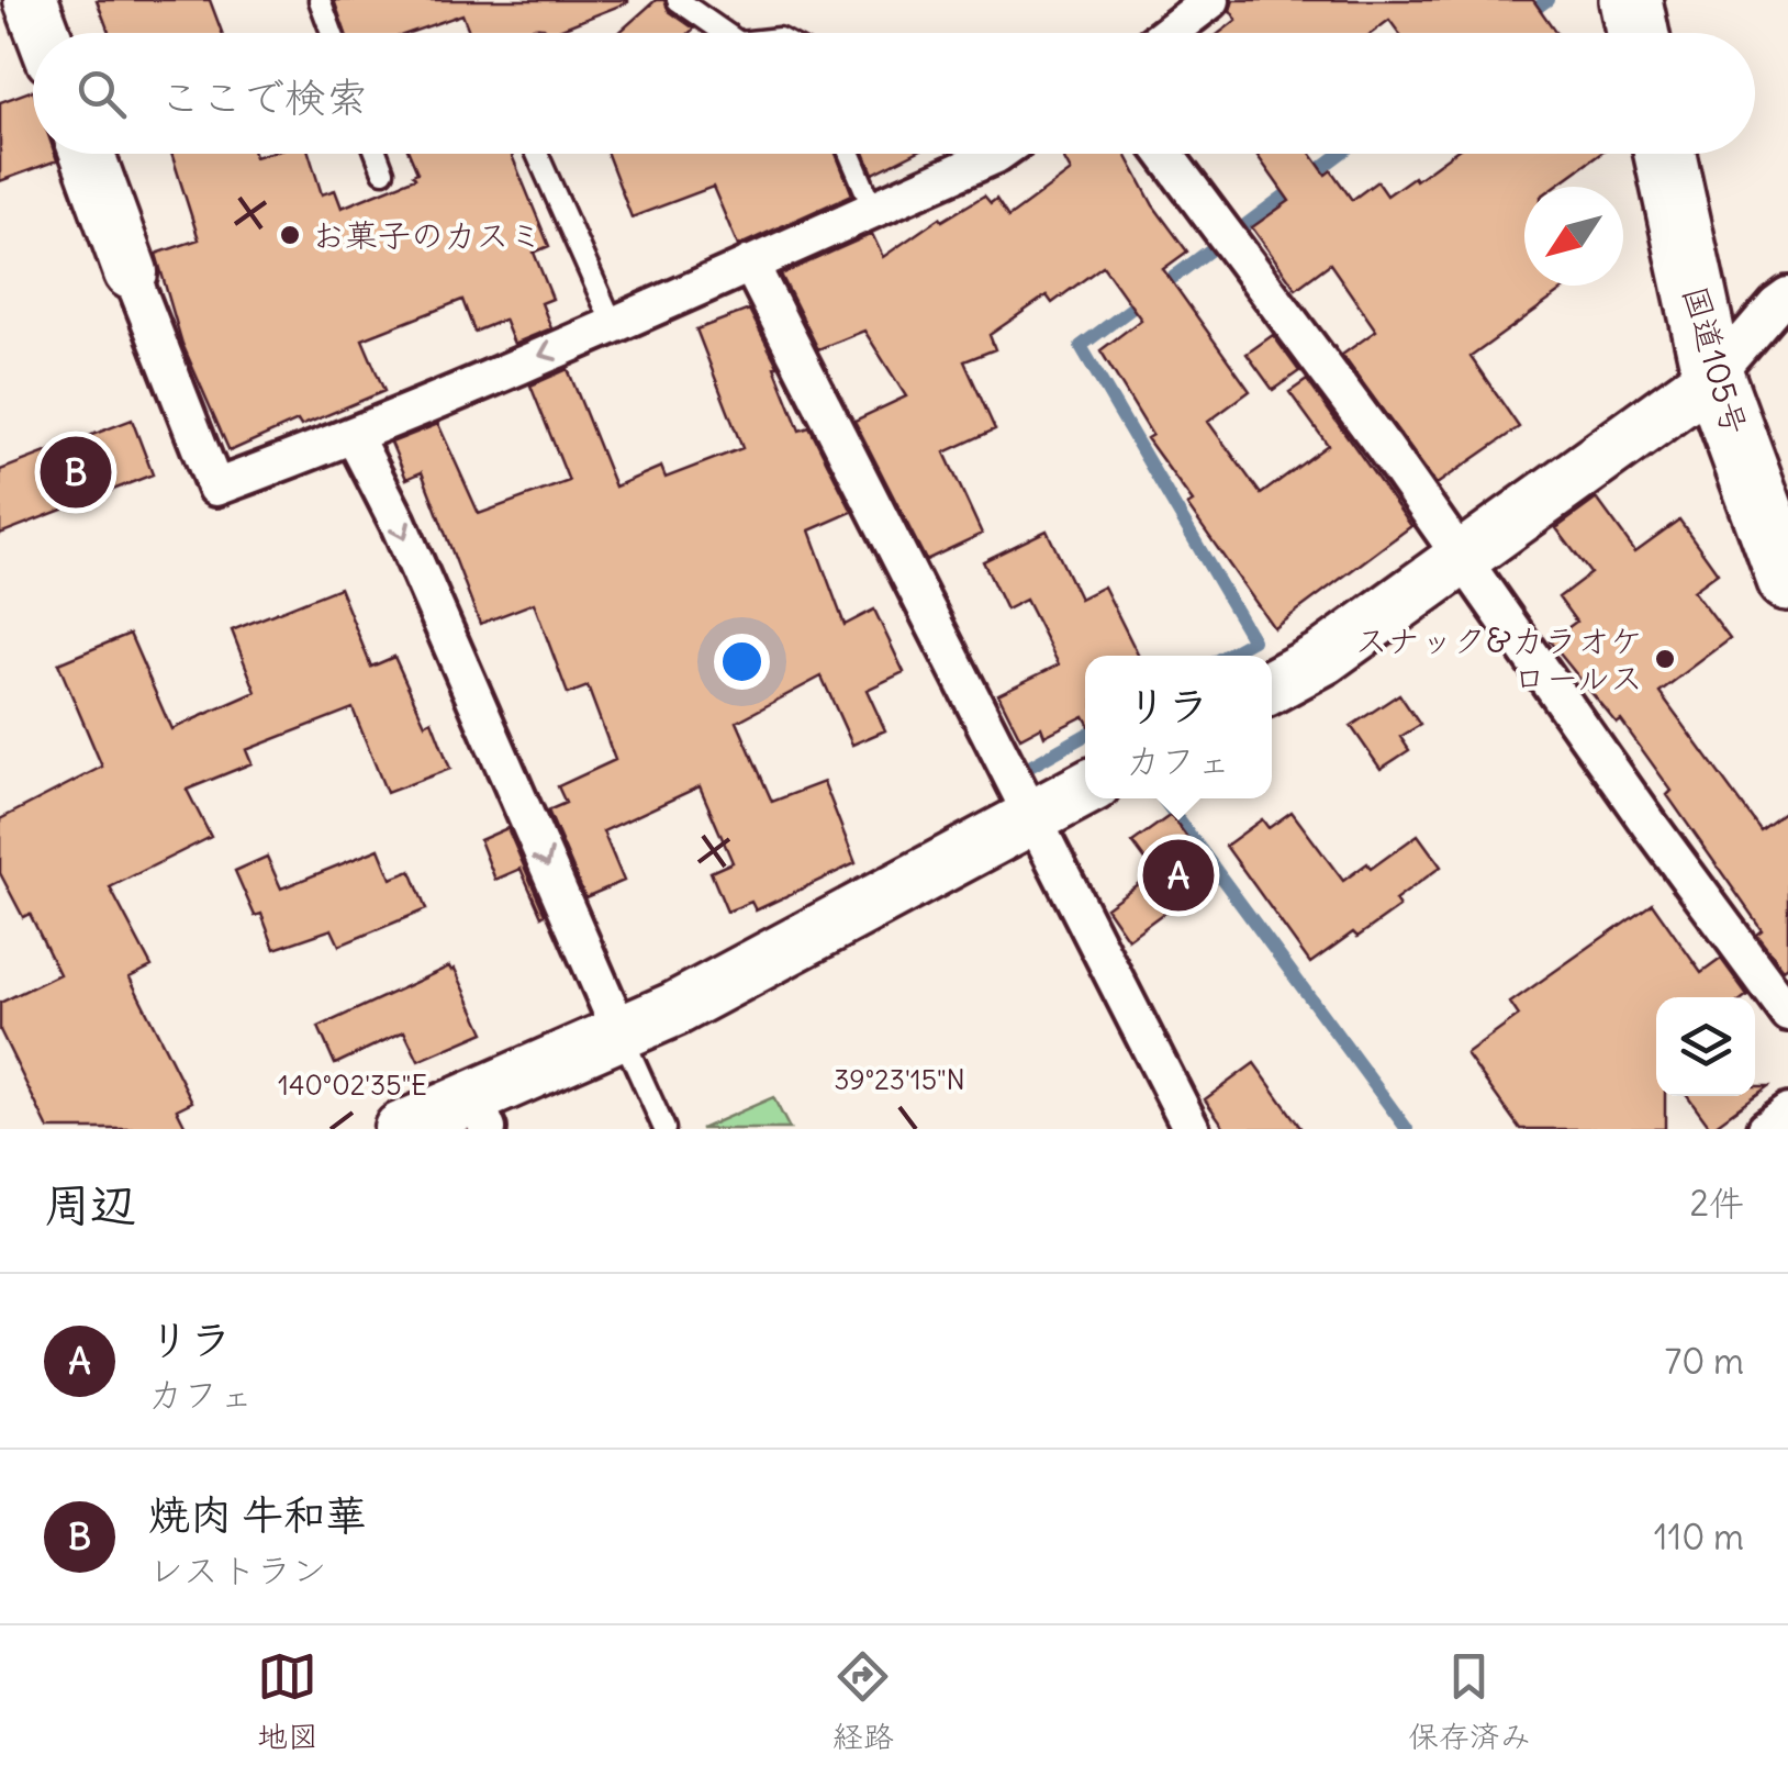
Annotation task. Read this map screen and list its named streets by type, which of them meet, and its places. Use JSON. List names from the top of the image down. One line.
{"streets":{"highway":["国道105号"]},"places":["お菓子のカスミ","スナック&カラオケ ロールス"],"north":"bottom left","page":{"search":"ここで検索","pins":["B","A"],"popup":["リラ","カフェ"],"heading":["周辺","2件"],"list":[{"mark":"A","name":"リラ","note":"カフェ","value":"70 m"},{"mark":"B","name":"焼肉 牛和華","note":"レストラン","value":"110 m"}],"nav":["地図","経路","保存済み"]},"coordinates":["39°23'15\"N","140°02'35\"E"]}
